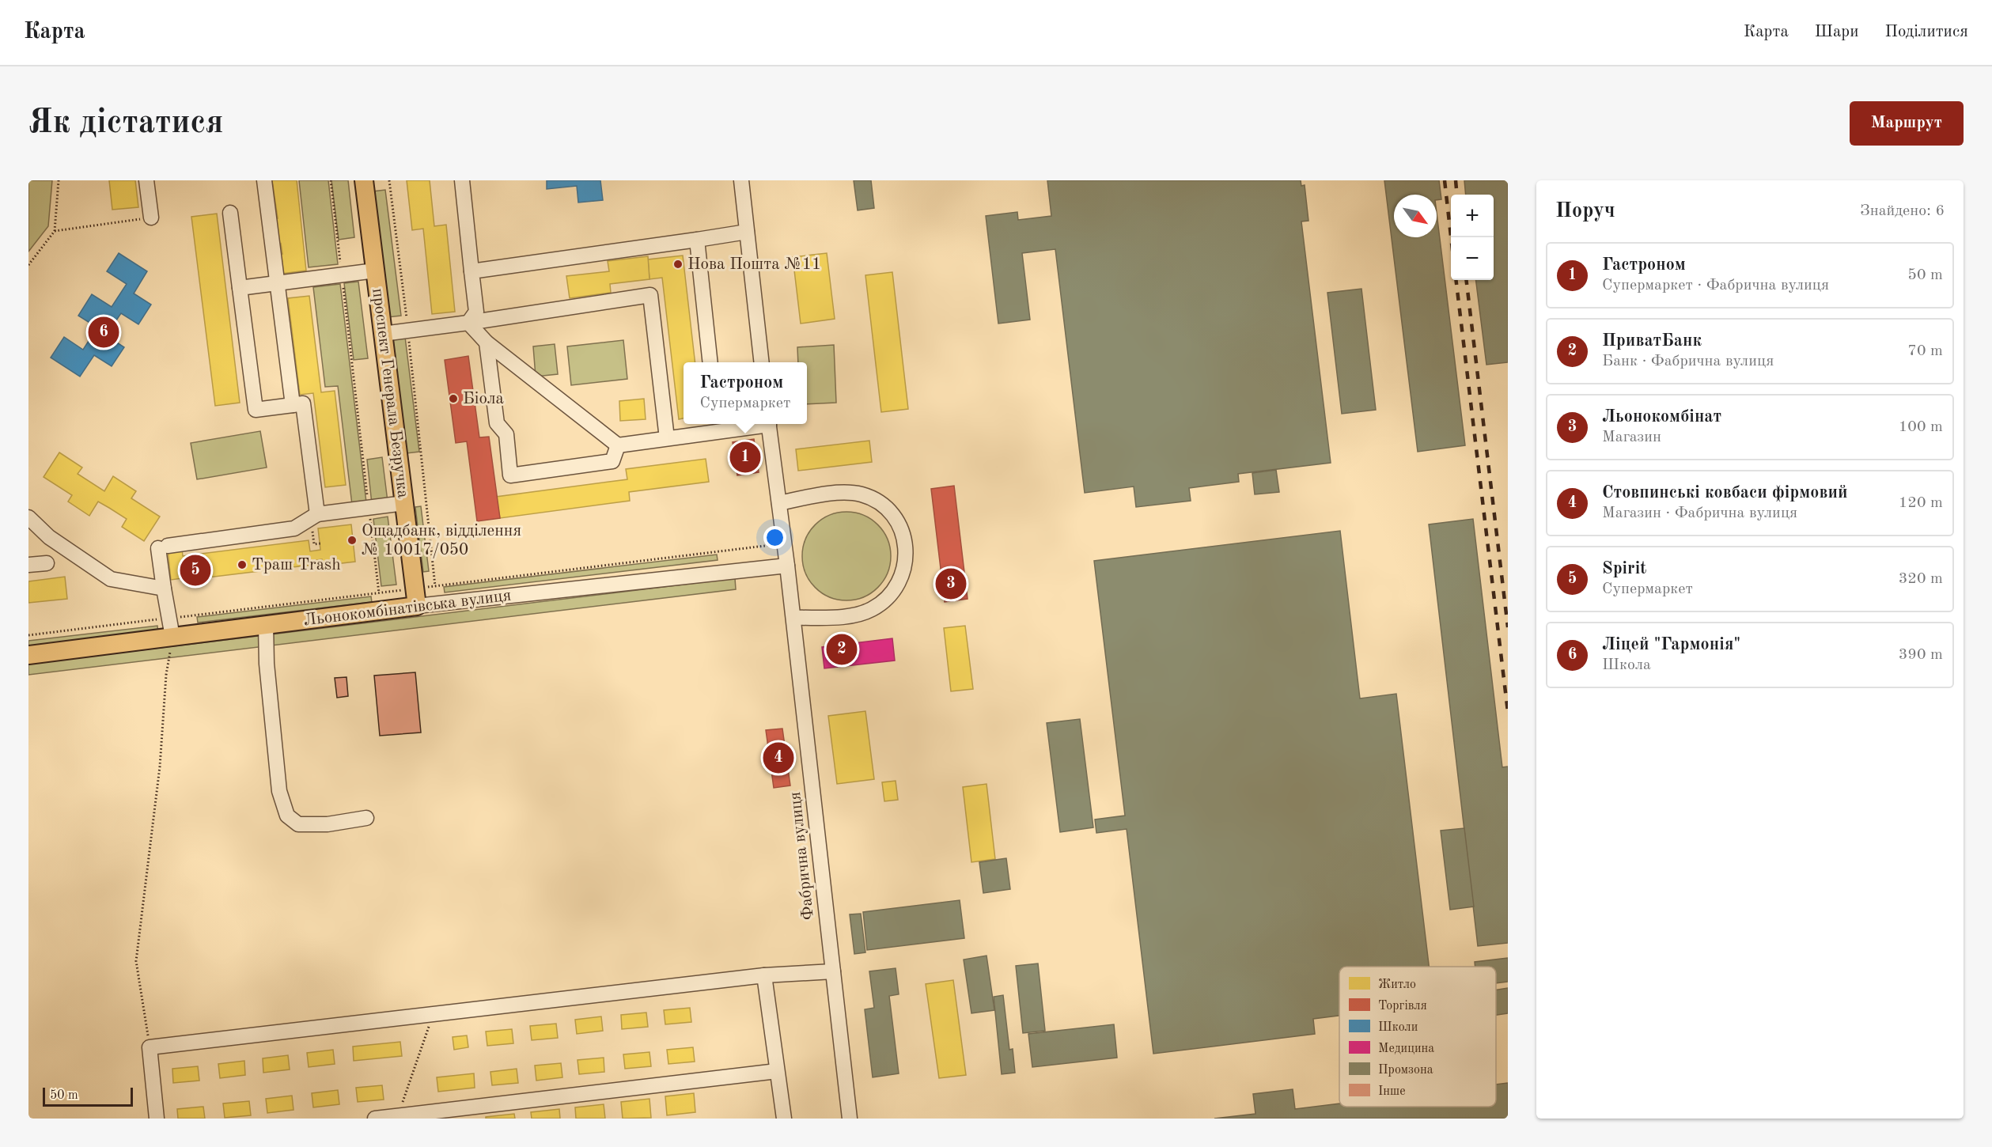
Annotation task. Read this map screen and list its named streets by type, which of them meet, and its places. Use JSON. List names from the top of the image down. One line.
{"streets":{"main road":["проспект Генерала Безручка","Льонокомбінатівська вулиця"],"street":["Фабрична вулиця"]},"crossings":[["проспект Генерала Безручка","Льонокомбінатівська вулиця"],["Льонокомбінатівська вулиця","Фабрична вулиця"]],"places":["Нова Пошта №11","Біола","Ощадбанк, відділення № 10017/050","Траш Trash"],"legend":["Житло","Торгівля","Школи","Медицина","Промзона","Інше"],"scale_bar":"50 m","north":"bottom right","page":{"header":"Карта","nav":["Карта","Шари","Поділитися"],"buttons":"Маршрут","title":"Як дістатися","heading":["Поруч","Знайдено: 6"],"map_buttons":["+","−"],"list":[{"mark":"1","name":"Гастроном","note":"Супермаркет · Фабрична вулиця","value":"50 m"},{"mark":"2","name":"ПриватБанк","note":"Банк · Фабрична вулиця","value":"70 m"},{"mark":"3","name":"Льонокомбінат","note":"Магазин","value":"100 m"},{"mark":"4","name":"Стовпинські ковбаси фірмовий","note":"Магазин · Фабрична вулиця","value":"120 m"},{"mark":"5","name":"Spirit","note":"Супермаркет","value":"320 m"},{"mark":"6","name":"Ліцей \"Гармонія\"","note":"Школа","value":"390 m"}],"pins":["6","1","5","3","2","4"],"popup":["Гастроном","Супермаркет"],"scale":"50 m"}}
